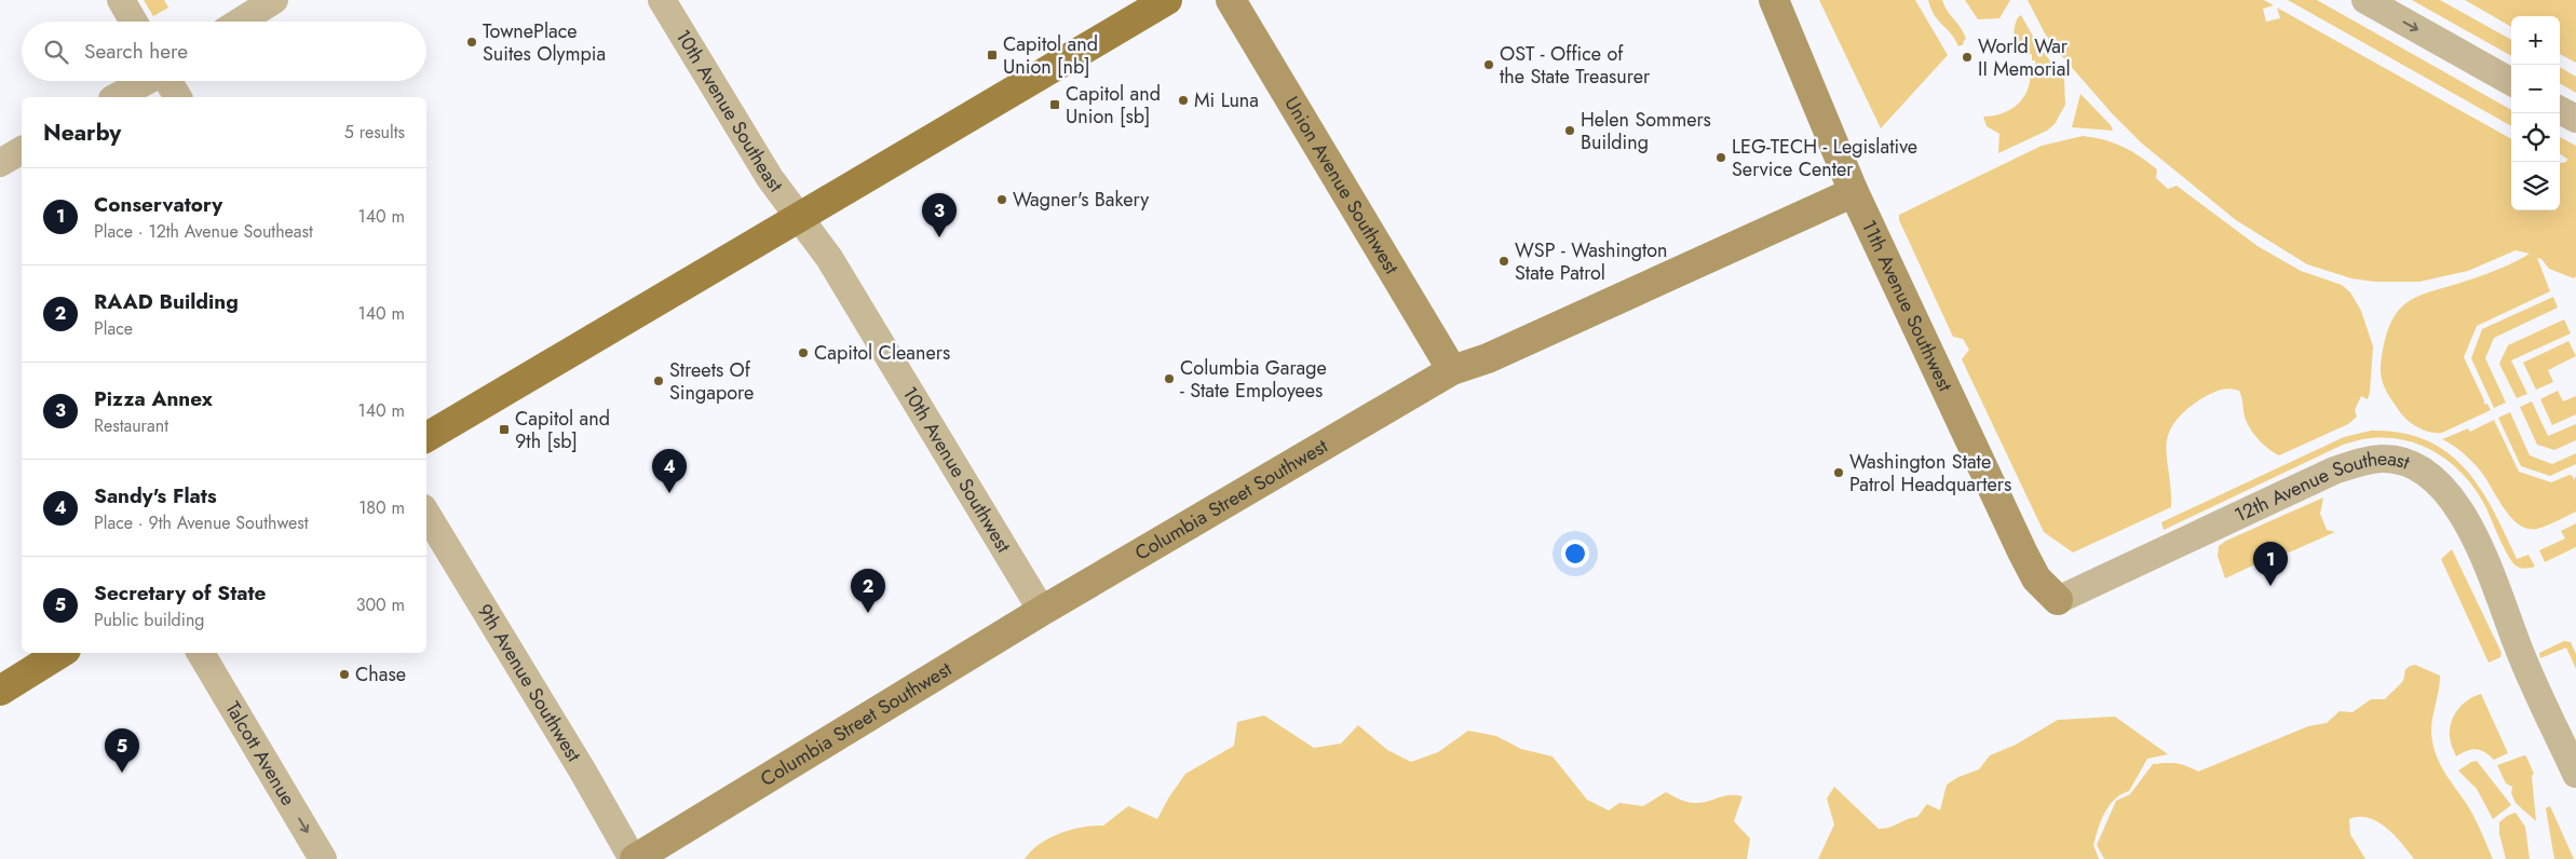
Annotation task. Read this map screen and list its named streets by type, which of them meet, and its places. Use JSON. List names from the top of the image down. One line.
{"streets":{"street":["10th Avenue Southeast","Union Avenue Southwest","11th Avenue Southwest","10th Avenue Southwest","12th Avenue Southeast","Columbia Street Southwest","9th Avenue Southwest","Talcott Avenue"]},"crossings":[["10th Avenue Southeast","10th Avenue Southwest"],["Union Avenue Southwest","Columbia Street Southwest"],["11th Avenue Southwest","12th Avenue Southeast"],["11th Avenue Southwest","Columbia Street Southwest"],["10th Avenue Southwest","Columbia Street Southwest"],["Columbia Street Southwest","9th Avenue Southwest"]],"one_way":["Talcott Avenue"],"places":{"other":["TownePlace Suites Olympia","World War II Memorial","OST - Office of the State Treasurer","Mi Luna","Helen Sommers Building","LEG-TECH - Legislative Service Center","Wagner's Bakery","WSP - Washington State Patrol","Capitol Cleaners","Columbia Garage - State Employees","Streets Of Singapore","Washington State Patrol Headquarters","Chase"],"transit":["Capitol and Union [nb]","Capitol and Union [sb]","Capitol and 9th [sb]"]},"page":{"map_buttons":["+","−"],"search":"Search here","heading":["Nearby","5 results"],"list":[{"mark":"1","name":"Conservatory","note":"Place · 12th Avenue Southeast","value":"140 m"},{"mark":"2","name":"RAAD Building","note":"Place","value":"140 m"},{"mark":"3","name":"Pizza Annex","note":"Restaurant","value":"140 m"},{"mark":"4","name":"Sandy's Flats","note":"Place · 9th Avenue Southwest","value":"180 m"},{"mark":"5","name":"Secretary of State","note":"Public building","value":"300 m"}],"pins":["3","4","1","2","5"]}}
